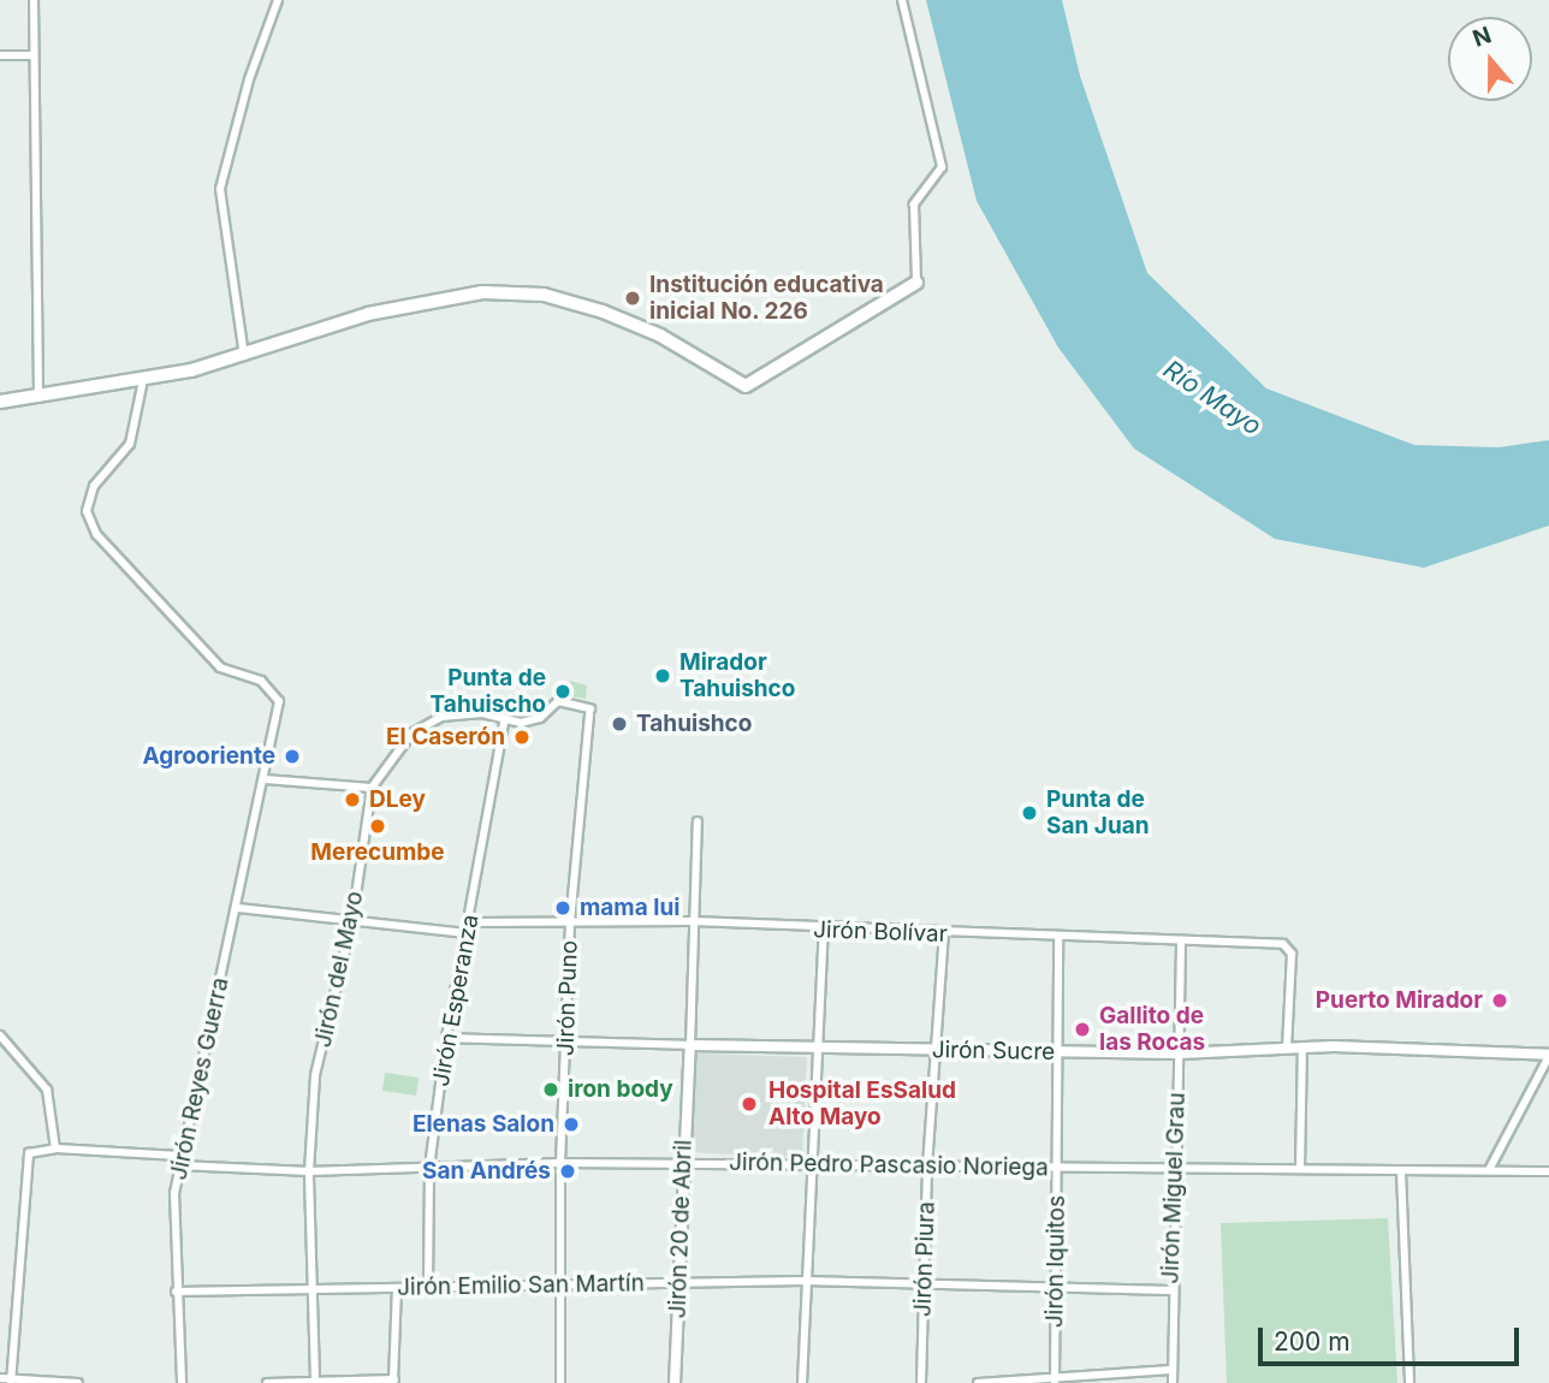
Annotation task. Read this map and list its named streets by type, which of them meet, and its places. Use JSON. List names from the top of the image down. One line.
{"streets":{"street":["Jirón Bolívar","Jirón del Mayo","Jirón Puno","Jirón Esperanza","Jirón Sucre","Jirón Reyes Guerra","Jirón Pedro Pascasio Noriega","Jirón Miguel Grau","Jirón 20 de Abril","Jirón Piura","Jirón Iquitos","Jirón Emilio San Martín"]},"crossings":[["Jirón Bolívar","Jirón Puno"],["Jirón Bolívar","Jirón Esperanza"],["Jirón Bolívar","Jirón Sucre"],["Jirón Bolívar","Jirón Miguel Grau"],["Jirón Bolívar","Jirón 20 de Abril"],["Jirón Bolívar","Jirón Piura"],["Jirón Bolívar","Jirón Iquitos"],["Jirón del Mayo","Jirón Pedro Pascasio Noriega"],["Jirón del Mayo","Jirón Emilio San Martín"],["Jirón Puno","Jirón Esperanza"],["Jirón Puno","Jirón Pedro Pascasio Noriega"],["Jirón Puno","Jirón Emilio San Martín"],["Jirón Esperanza","Jirón Pedro Pascasio Noriega"],["Jirón Esperanza","Jirón Emilio San Martín"],["Jirón Sucre","Jirón Miguel Grau"],["Jirón Sucre","Jirón 20 de Abril"],["Jirón Sucre","Jirón Piura"],["Jirón Sucre","Jirón Iquitos"],["Jirón Reyes Guerra","Jirón Pedro Pascasio Noriega"],["Jirón Reyes Guerra","Jirón Emilio San Martín"],["Jirón Pedro Pascasio Noriega","Jirón Miguel Grau"],["Jirón Pedro Pascasio Noriega","Jirón 20 de Abril"],["Jirón Pedro Pascasio Noriega","Jirón Piura"],["Jirón Pedro Pascasio Noriega","Jirón Iquitos"],["Jirón Miguel Grau","Jirón Emilio San Martín"],["Jirón 20 de Abril","Jirón Emilio San Martín"],["Jirón Piura","Jirón Emilio San Martín"],["Jirón Iquitos","Jirón Emilio San Martín"]],"water":["Río Mayo"],"places":["Institución educativa inicial No. 226","Mirador Tahuishco","Punta de Tahuischo","Tahuishco","El Caserón","Agrooriente","DLey","Punta de San Juan","Merecumbe","mama lui","Puerto Mirador","Gallito de las Rocas","iron body","Hospital EsSalud Alto Mayo","Elenas Salon","San Andrés"],"scale_bar":"200 m","north":"top"}
